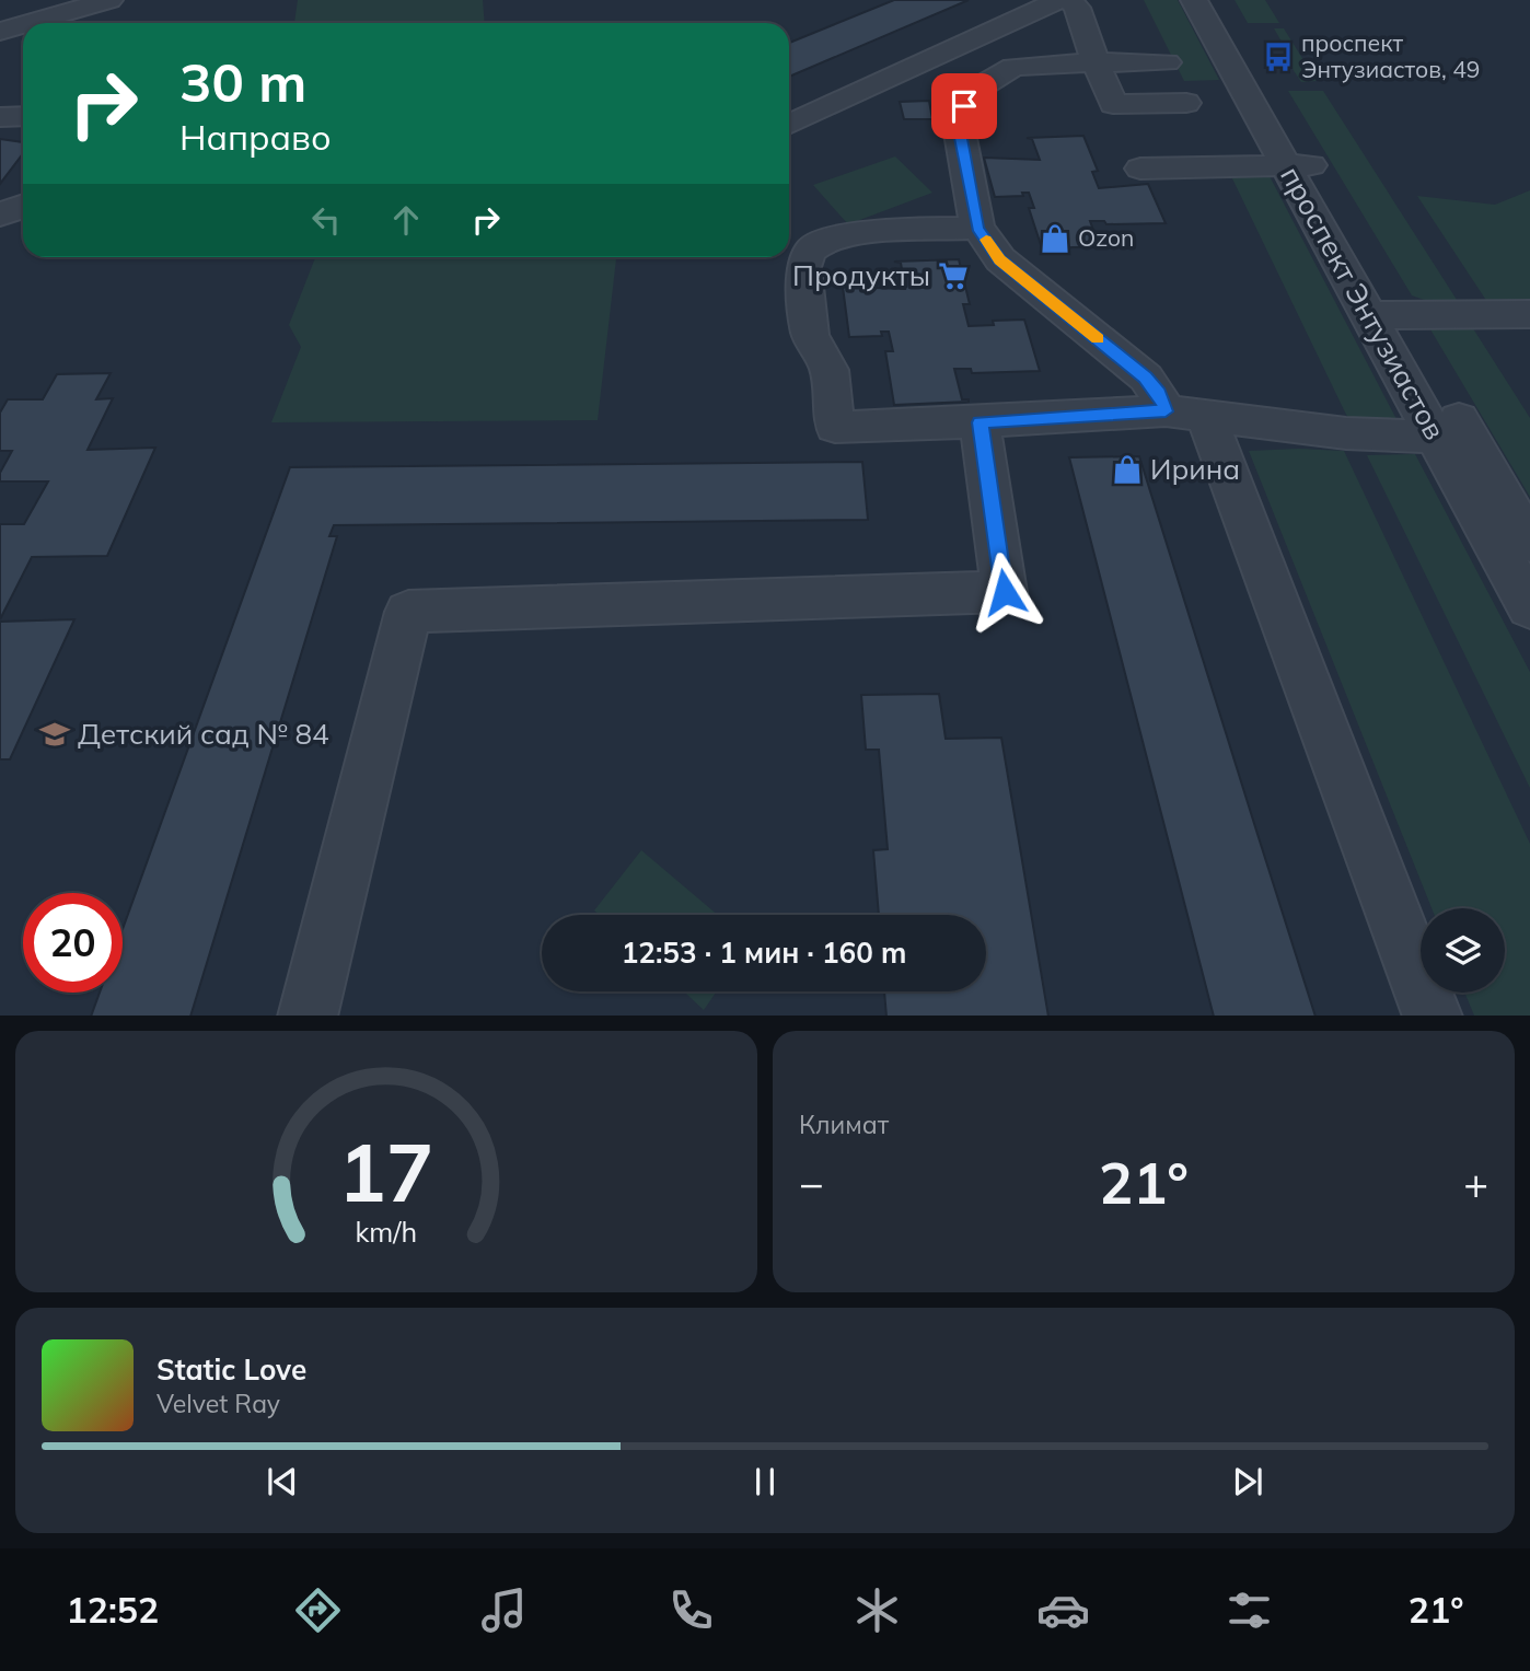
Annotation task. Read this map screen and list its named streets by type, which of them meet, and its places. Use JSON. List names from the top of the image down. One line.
{"streets":{"street":["проспект Энтузиастов"]},"places":{"bus stop":["проспект Энтузиастов, 49"],"shop":["Ozon","Ирина"],"supermarket":["Продукты"],"school or university":["Детский сад № 84"]},"page":{"turn":["30 m","Направо"],"limit":"20","trip":"12:53 · 1 мин · 160 m","tile":"Климат","heat":["−","21°","+"],"song":["Static Love","Velvet Ray"],"tabs":["12:52","21°"],"gauge":["17","km/h"]}}
